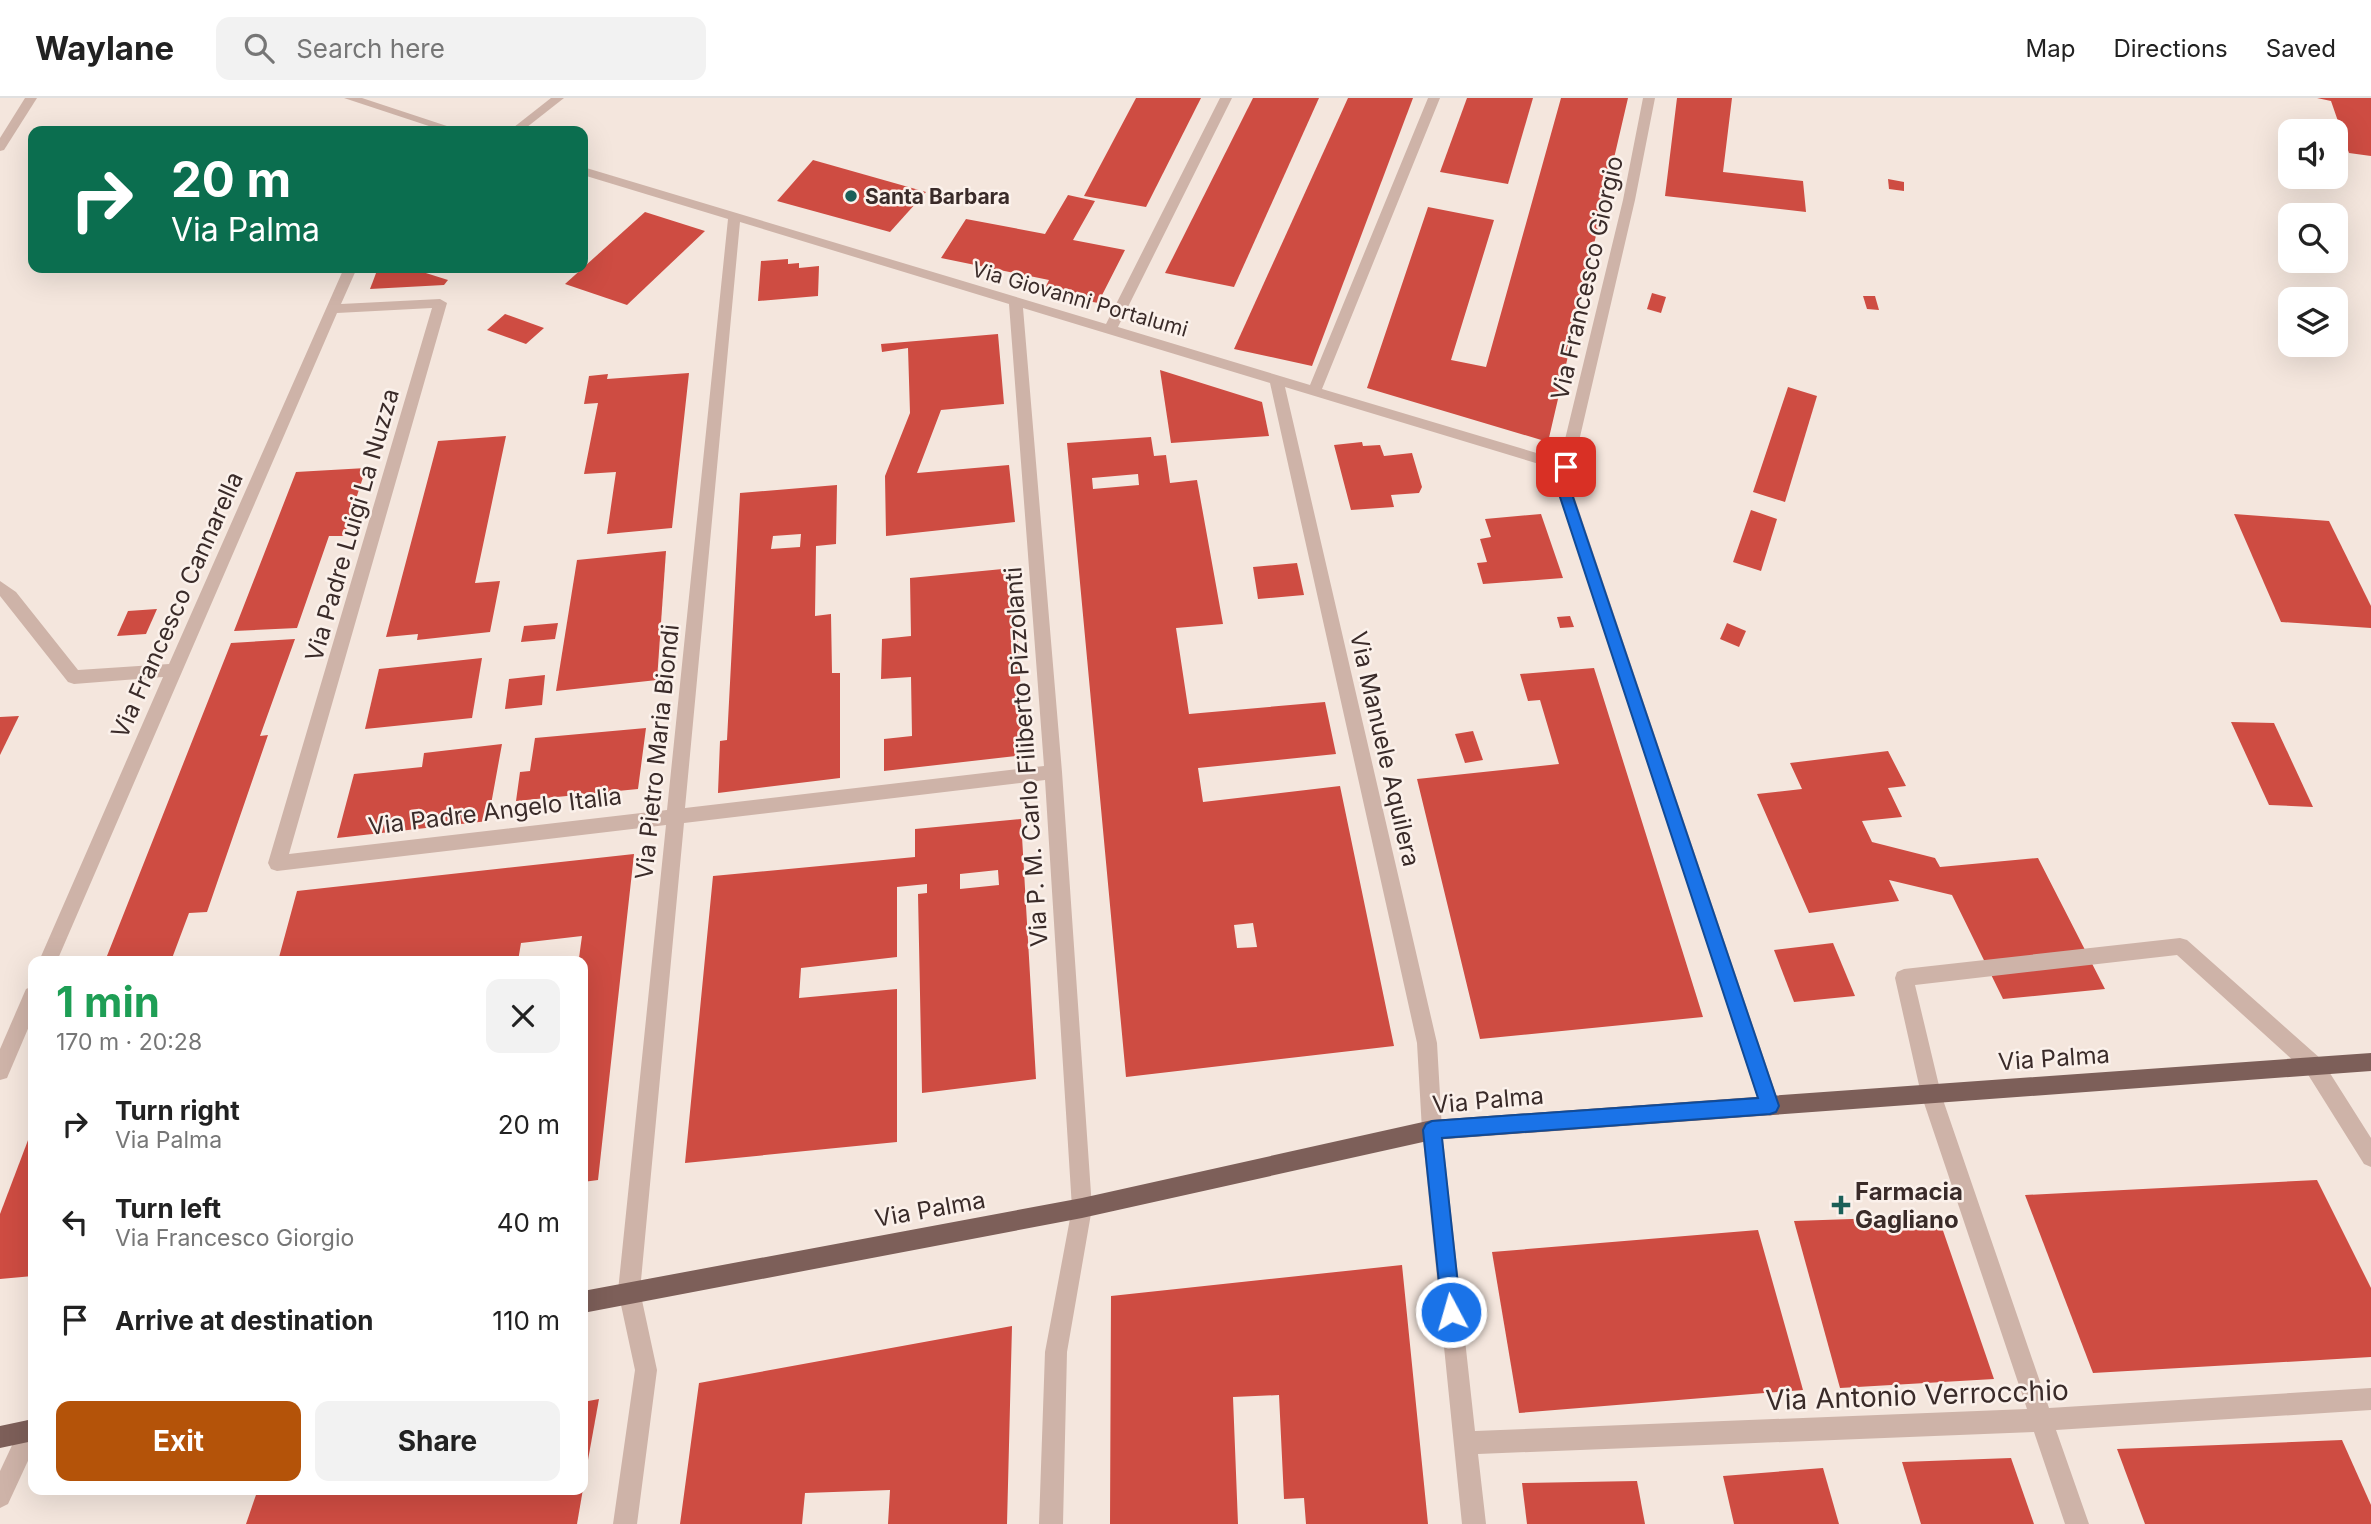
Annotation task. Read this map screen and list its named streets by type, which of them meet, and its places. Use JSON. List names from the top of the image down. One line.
{"streets":{"main road":["Via Palma"],"street":["Via Francesco Giorgio","Via Giovanni Portalumi","Via Padre Luigi La Nuzza","Via Francesco Cannarella","Via Manuele Aquilera","Via Pietro Maria Biondi","Via P. M. Carlo Filiberto Pizzolanti","Via Padre Angelo Italia","Via Antonio Verrocchio"]},"crossings":[["Via Francesco Giorgio","Via Giovanni Portalumi"],["Via Francesco Giorgio","Via Palma"],["Via Giovanni Portalumi","Via Manuele Aquilera"],["Via Giovanni Portalumi","Via Pietro Maria Biondi"],["Via Giovanni Portalumi","Via P. M. Carlo Filiberto Pizzolanti"],["Via Padre Luigi La Nuzza","Via Francesco Cannarella"],["Via Padre Luigi La Nuzza","Via Padre Angelo Italia"],["Via Manuele Aquilera","Via Palma"],["Via Manuele Aquilera","Via Antonio Verrocchio"],["Via Pietro Maria Biondi","Via Padre Angelo Italia"],["Via Pietro Maria Biondi","Via Palma"],["Via P. M. Carlo Filiberto Pizzolanti","Via Padre Angelo Italia"],["Via P. M. Carlo Filiberto Pizzolanti","Via Palma"]],"places":{"other":["Santa Barbara"],"health":["Farmacia Gagliano"]},"page":{"header":"Waylane","search":"Search here","nav":["Map","Directions","Saved"],"turn":["20 m","Via Palma"],"heading":["1 min","170 m · 20:28"],"list":[{"name":"Turn right","note":"Via Palma","value":"20 m"},{"name":"Turn left","note":"Via Francesco Giorgio","value":"40 m"},{"name":"Arrive at destination","value":"110 m"}],"buttons":["Exit","Share"]}}
